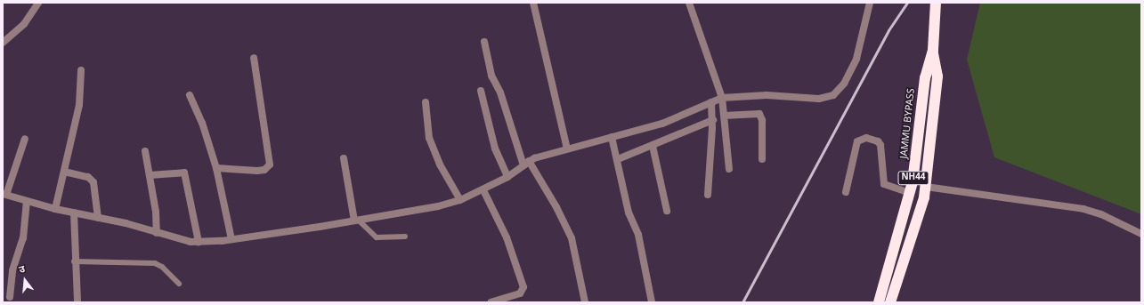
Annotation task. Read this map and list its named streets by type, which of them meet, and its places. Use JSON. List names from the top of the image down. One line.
{"streets":{"highway":["JAMMU BYPASS","NH44"]},"north":"top"}
